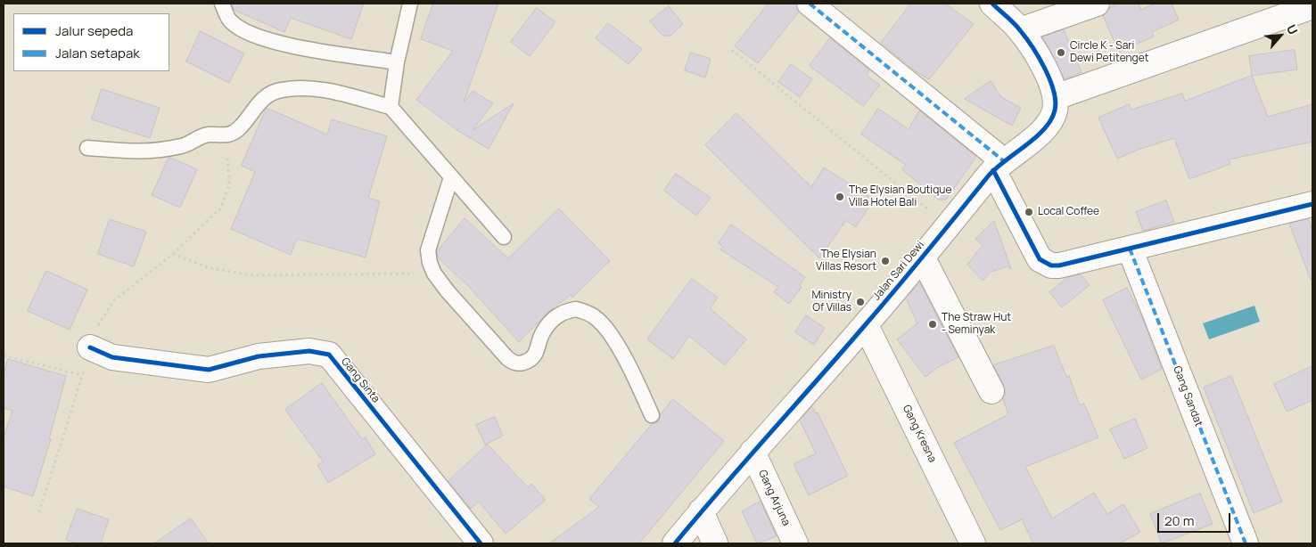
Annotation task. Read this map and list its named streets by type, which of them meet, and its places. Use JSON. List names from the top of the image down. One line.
{"streets":{"street":["Jalan Sari Dewi","Gang Sinta","Gang Sandat","Gang Kresna","Gang Arjuna"]},"crossings":[["Jalan Sari Dewi","Gang Kresna"],["Jalan Sari Dewi","Gang Arjuna"]],"places":["Circle K - Sari Dewi Petitenget","The Elysian Boutique Villa Hotel Bali","Local Coffee","The Elysian Villas Resort","Ministry Of Villas","The Straw Hut - Seminyak"],"legend":["Jalur sepeda","Jalan setapak"],"scale_bar":"20 m","north":"top right"}
